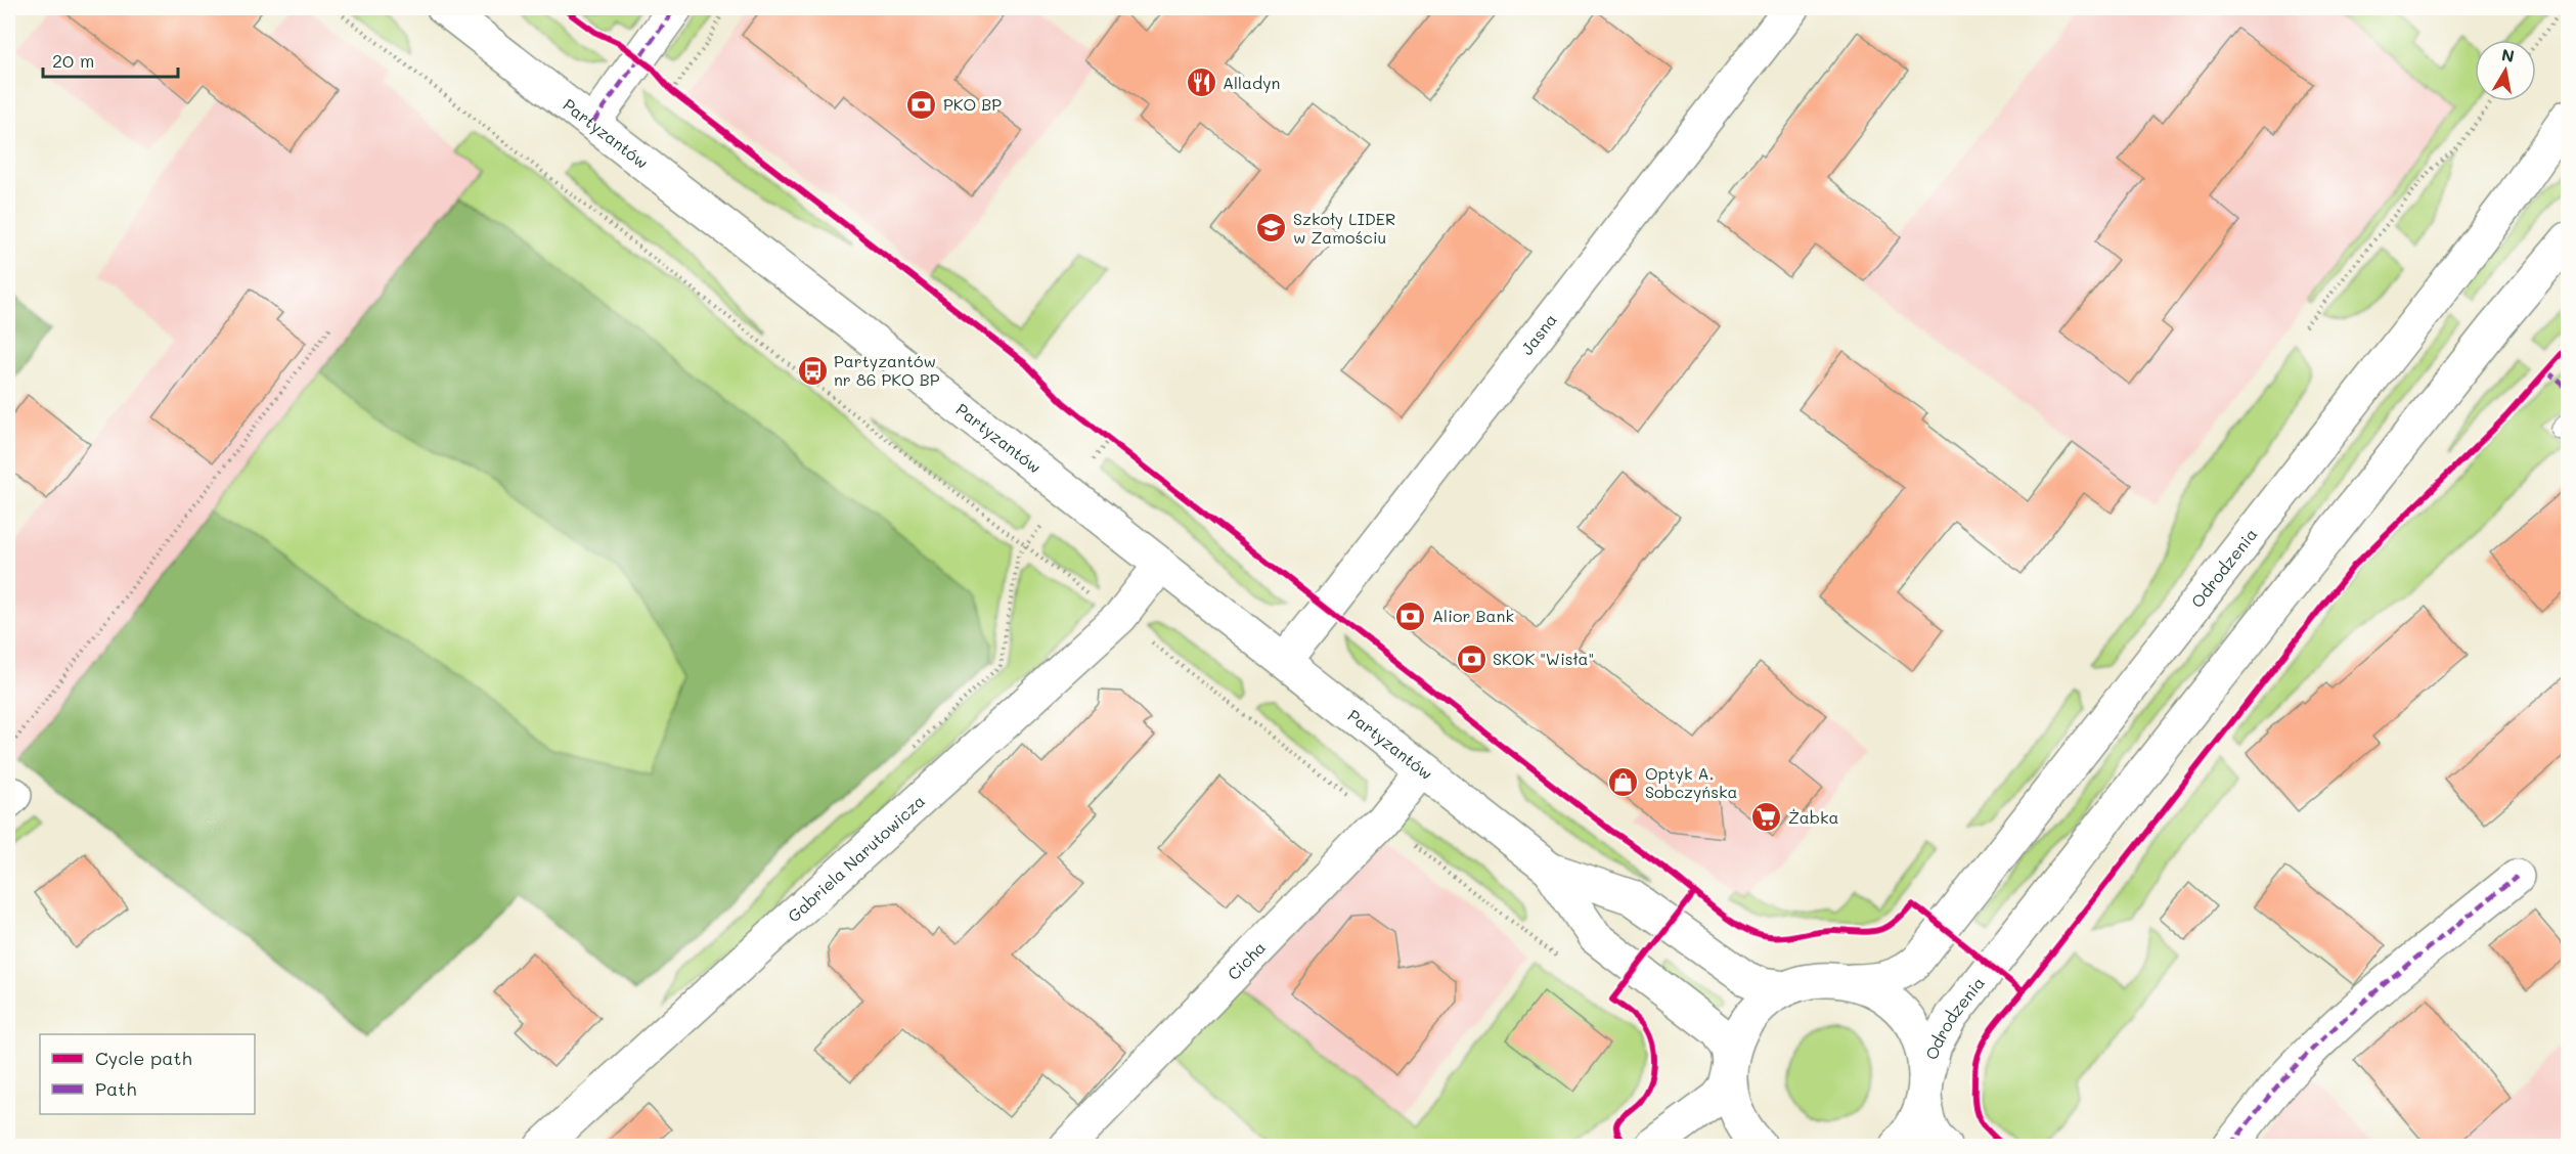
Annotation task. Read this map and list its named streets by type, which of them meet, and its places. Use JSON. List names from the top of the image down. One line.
{"streets":{"street":["Partyzantów","Jasna","Odrodzenia","Gabriela Narutowicza","Cicha"]},"crossings":[["Partyzantów","Jasna"],["Partyzantów","Gabriela Narutowicza"],["Partyzantów","Cicha"]],"places":{"restaurant":["Alladyn"],"bank":["PKO BP","Alior Bank","SKOK \"Wisła\""],"school or university":["Szkoły LIDER w Zamościu"],"bus stop":["Partyzantów nr 86 PKO BP"],"shop":["Optyk A. Sobczyńska"],"supermarket":["Żabka"]},"legend":["Cycle path","Path"],"scale_bar":"20 m","north":"top"}
